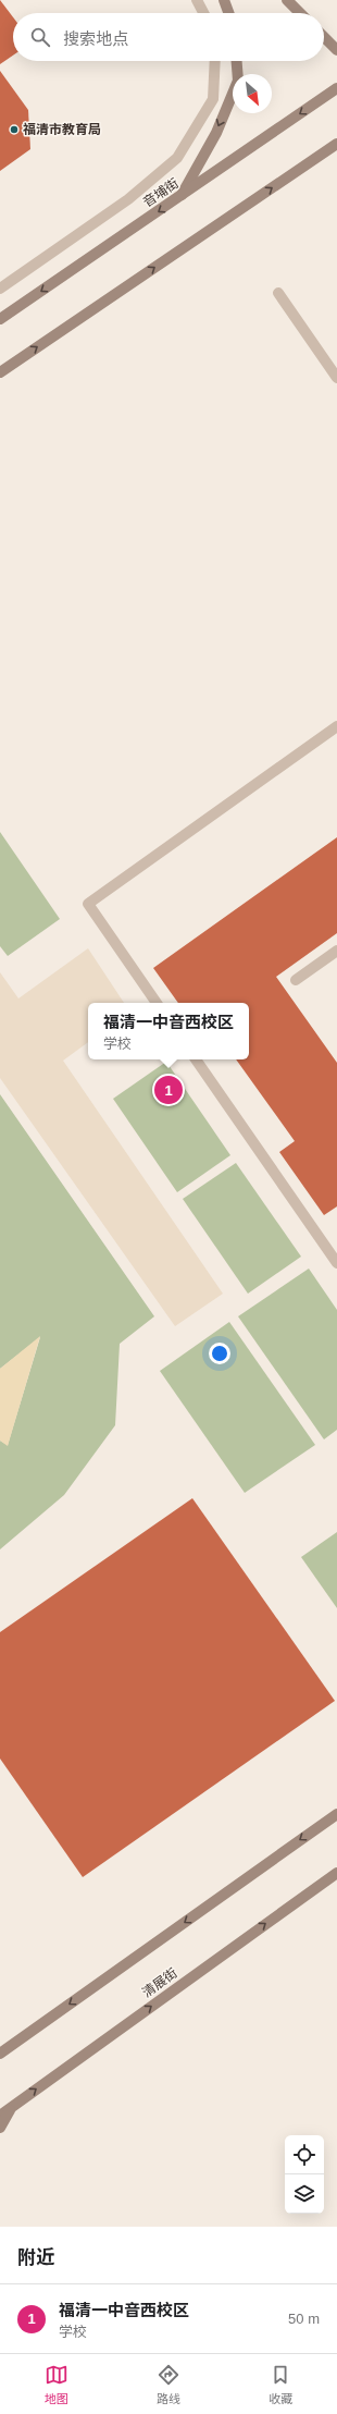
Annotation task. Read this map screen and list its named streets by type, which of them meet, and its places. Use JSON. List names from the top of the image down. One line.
{"streets":{"street":["音埔街","清展街"]},"places":["福清市教育局"],"north":"bottom right","page":{"search":"搜索地点","popup":["福清一中音西校区","学校"],"pins":"1","heading":"附近","list":[{"mark":"1","name":"福清一中音西校区","note":"学校","value":"50 m"}],"nav":["地图","路线","收藏"]}}
